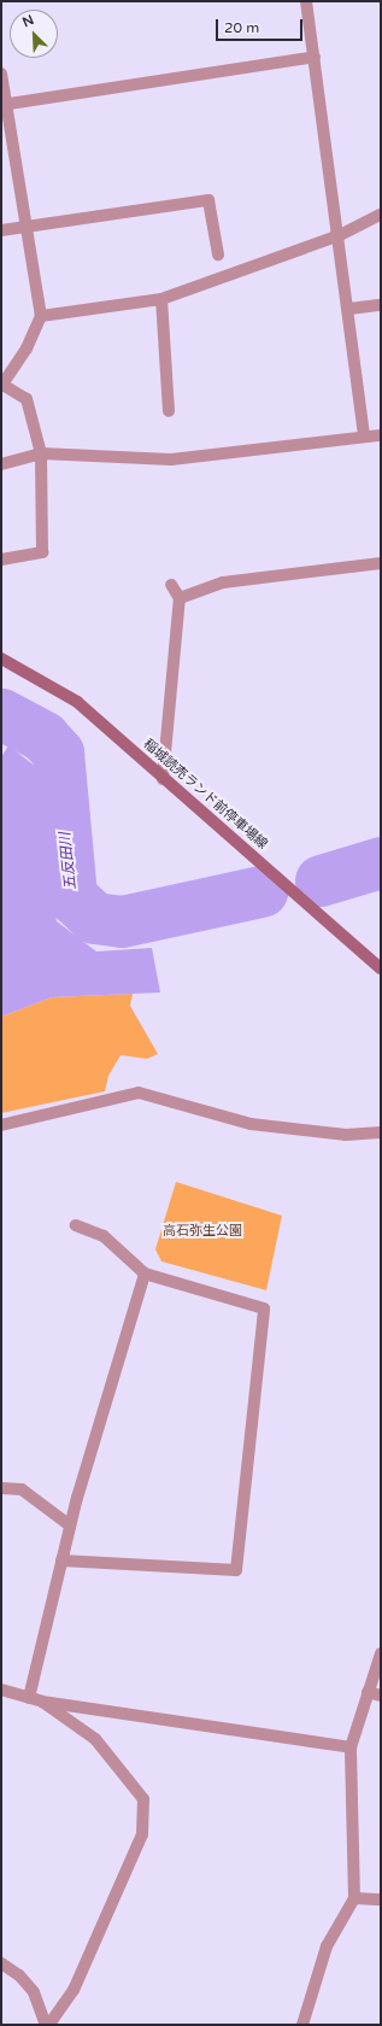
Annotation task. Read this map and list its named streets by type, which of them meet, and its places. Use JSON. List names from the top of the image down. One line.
{"streets":{"main road":["稲城読売ランド前停車場線"]},"water":["五反田川"],"parks":["高石弥生公園"],"scale_bar":"20 m","north":"top left"}
